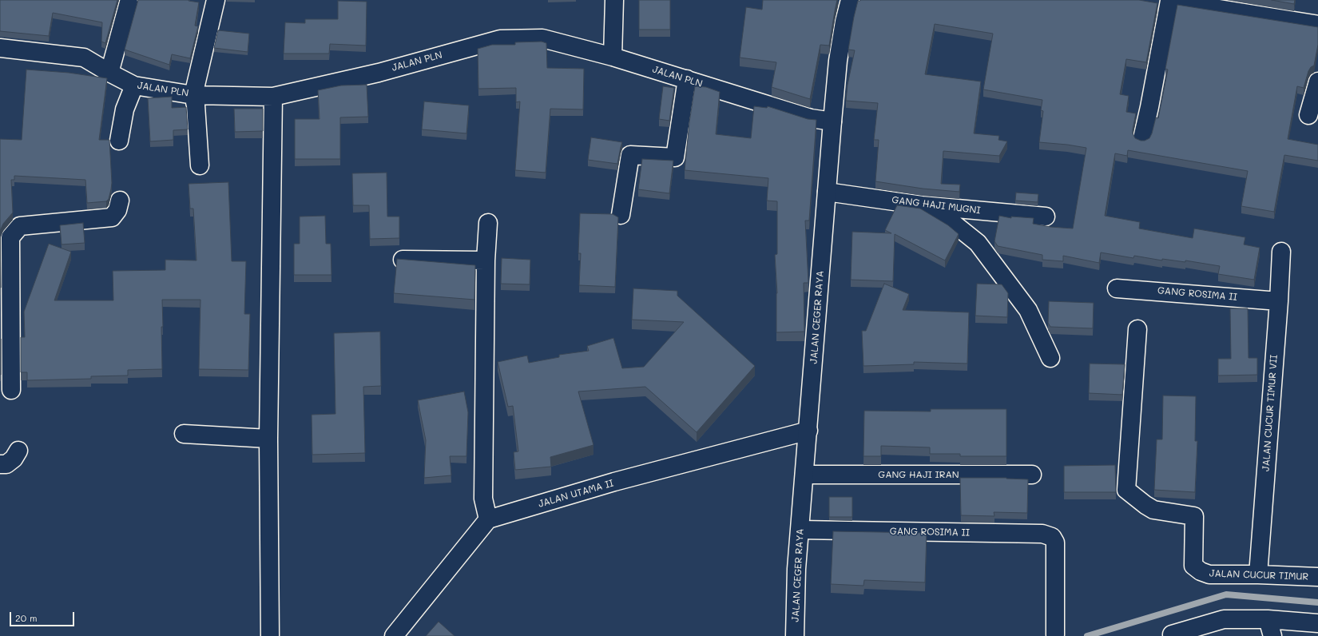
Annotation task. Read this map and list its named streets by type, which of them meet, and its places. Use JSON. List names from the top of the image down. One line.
{"streets":{"street":["JALAN PLN","GANG HAJI MUGNI","GANG ROSIMA II","JALAN CEGER RAYA","JALAN CUCUR TIMUR VII","GANG HAJI IRAN","JALAN UTAMA II","JALAN CUCUR TIMUR"]},"crossings":[["JALAN PLN","JALAN CEGER RAYA"],["GANG HAJI MUGNI","JALAN CEGER RAYA"],["GANG ROSIMA II","JALAN CEGER RAYA"],["GANG ROSIMA II","JALAN CUCUR TIMUR VII"],["JALAN CEGER RAYA","GANG HAJI IRAN"],["JALAN CEGER RAYA","JALAN UTAMA II"],["JALAN CUCUR TIMUR VII","JALAN CUCUR TIMUR"]],"scale_bar":"20 m"}
